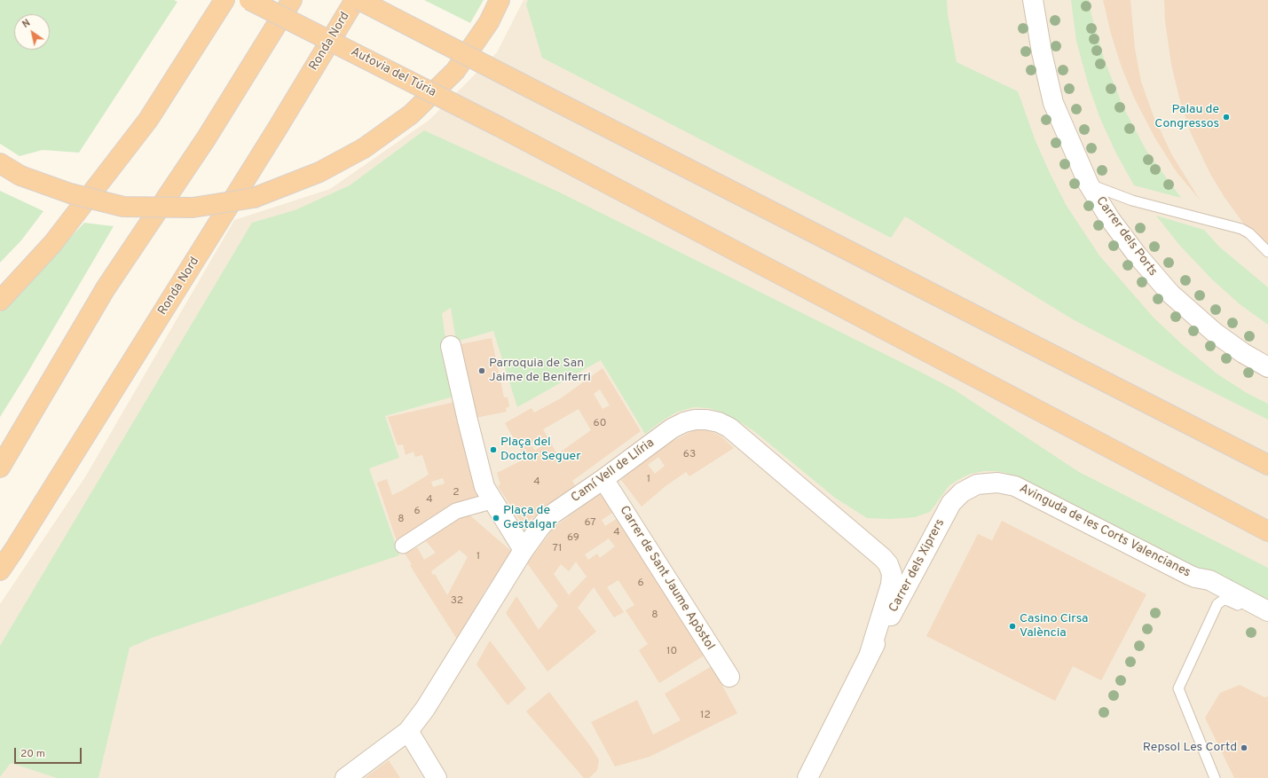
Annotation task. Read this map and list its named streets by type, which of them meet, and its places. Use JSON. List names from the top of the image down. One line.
{"streets":{"highway":["Ronda Nord","Autovia del Túria"],"street":["Carrer dels Ports","Camí Vell de Llíria","Avinguda de les Corts Valencianes","Carrer dels Xiprers","Carrer de Sant Jaume Apòstol"]},"crossings":[["Camí Vell de Llíria","Carrer dels Xiprers"],["Camí Vell de Llíria","Carrer de Sant Jaume Apòstol"],["Avinguda de les Corts Valencianes","Carrer dels Xiprers"]],"places":["Palau de Congressos","Parroquia de San Jaime de Beniferri","Plaça del Doctor Seguer","Plaça de Gestalgar","Casino Cirsa València","Repsol Les Cortd"],"house_numbers":["60","63","1","4","2","4","6","8","67","4","69","71","1","6","32","8","10","12"],"scale_bar":"20 m","north":"top left"}
